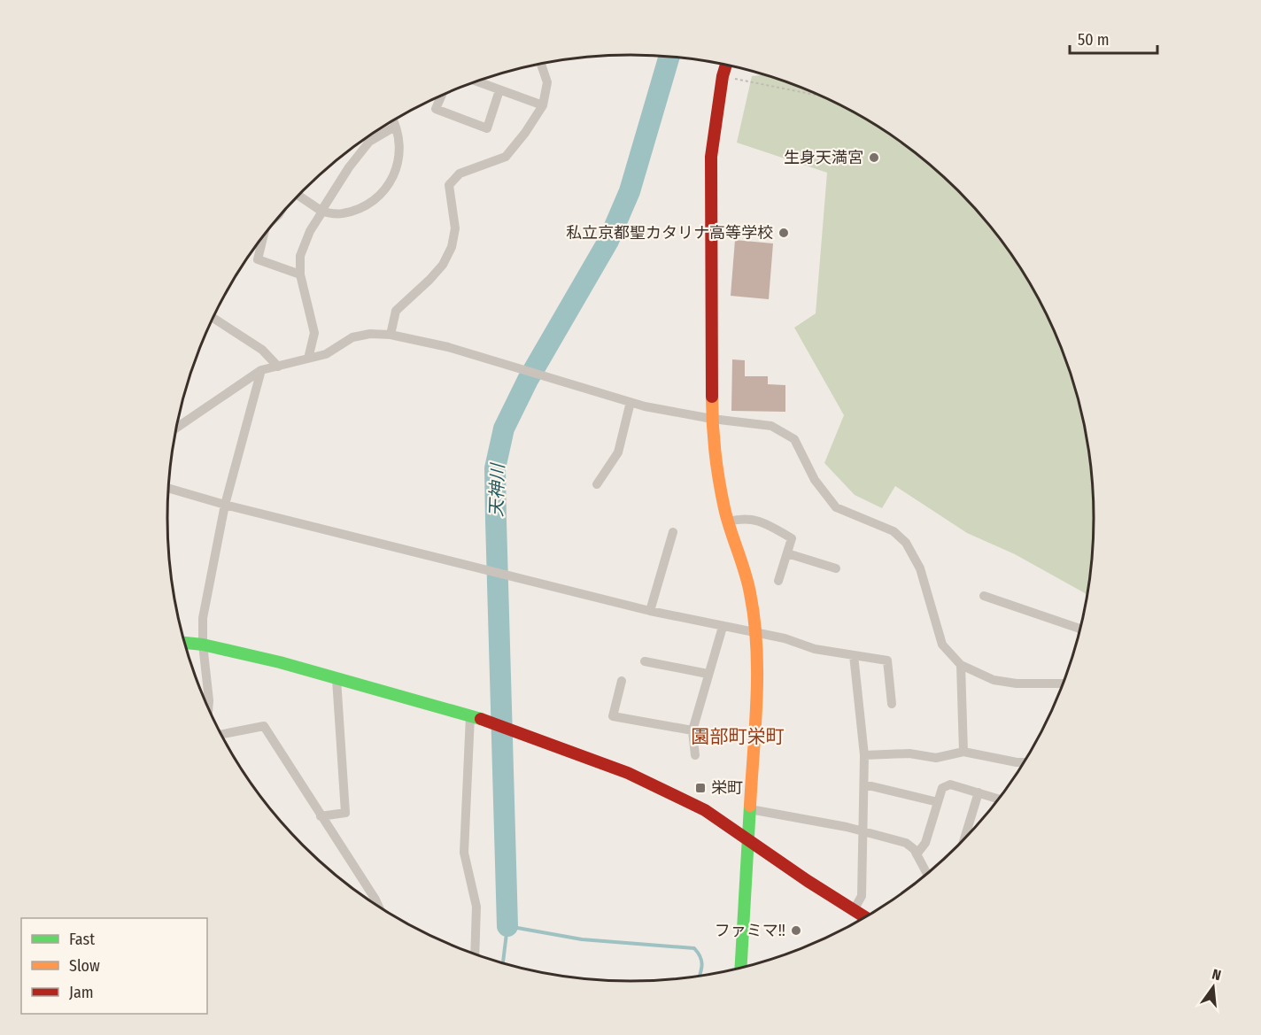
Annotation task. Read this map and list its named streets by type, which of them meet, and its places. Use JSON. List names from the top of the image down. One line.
{"districts":["園部町栄町"],"water":["天神川"],"places":{"other":["生身天満宮","私立京都聖カタリナ高等学校","ファミマ!!"],"transit":["栄町"]},"legend":["Fast","Slow","Jam"],"scale_bar":"50 m","north":"top"}
